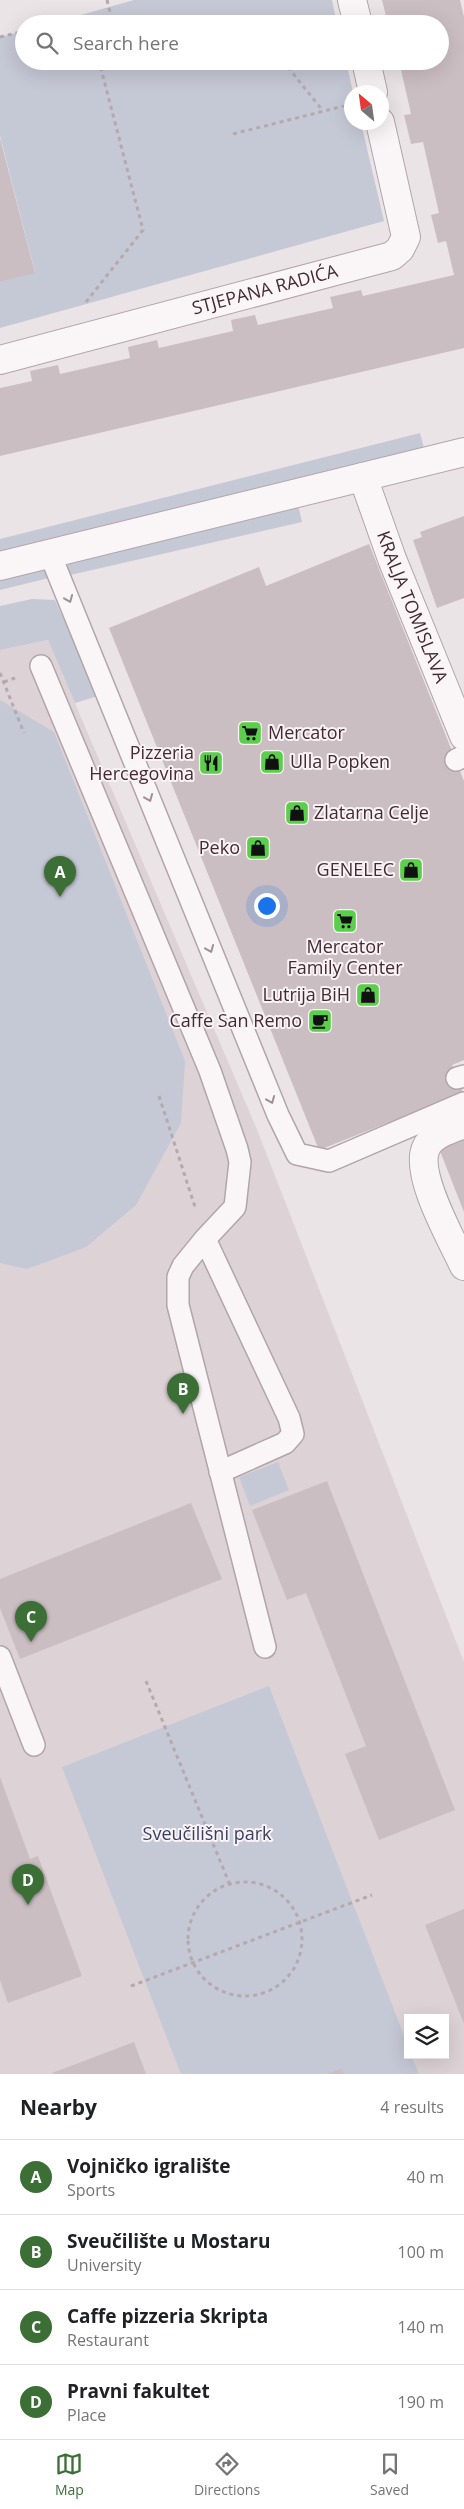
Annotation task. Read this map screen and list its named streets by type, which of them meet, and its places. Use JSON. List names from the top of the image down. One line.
{"streets":{"street":["STJEPANA RADIĆA","KRALJA TOMISLAVA"]},"parks":["Sveučilišni park"],"places":{"supermarket":["Mercator","Mercator Family Center"],"shop":["Ulla Popken","Zlatarna Celje","Peko","GENELEC","Lutrija BiH"],"restaurant":["Pizzeria Hercegovina"],"cafe":["Caffe San Remo"]},"north":"top left","page":{"search":"Search here","pins":["A","B","C","D"],"heading":["Nearby","4 results"],"list":[{"mark":"A","name":"Vojničko igralište","note":"Sports","value":"40 m"},{"mark":"B","name":"Sveučilište u Mostaru","note":"University","value":"100 m"},{"mark":"C","name":"Caffe pizzeria Skripta","note":"Restaurant","value":"140 m"},{"mark":"D","name":"Pravni fakultet","note":"Place","value":"190 m"}],"nav":["Map","Directions","Saved"]}}
